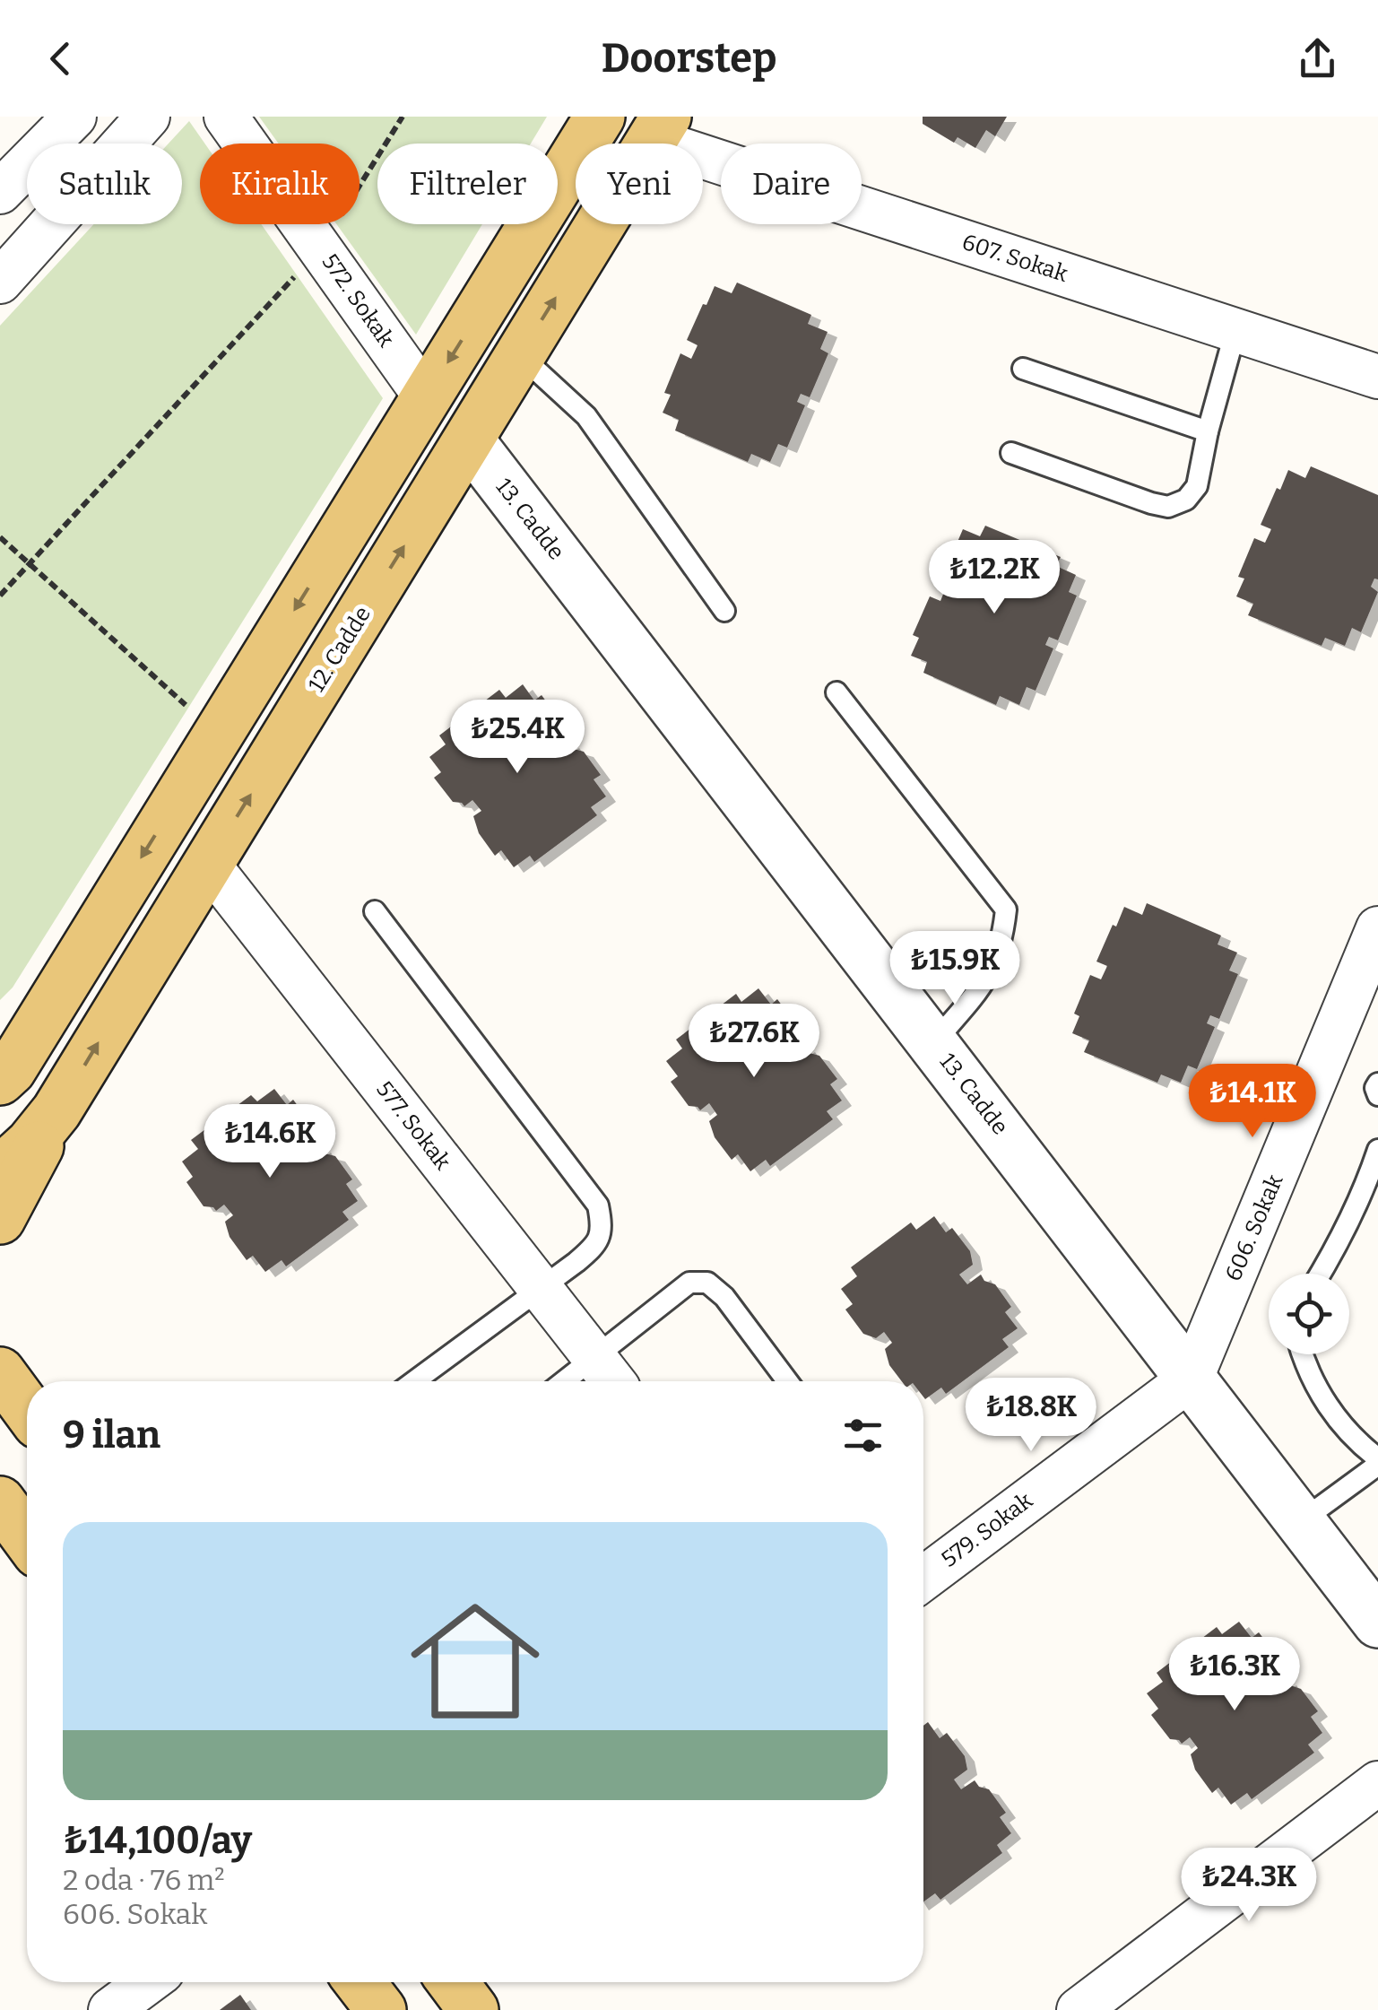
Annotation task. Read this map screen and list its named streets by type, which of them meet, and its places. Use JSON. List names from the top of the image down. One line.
{"streets":{"main road":["12. Cadde"],"street":["607. Sokak","572. Sokak","13. Cadde","577. Sokak","606. Sokak","579. Sokak"]},"crossings":[["607. Sokak","12. Cadde"],["13. Cadde","12. Cadde"],["13. Cadde","606. Sokak"],["13. Cadde","579. Sokak"],["12. Cadde","577. Sokak"],["606. Sokak","579. Sokak"]],"page":{"header":"Doorstep","chip":["Satılık","Kiralık","Filtreler","Yeni","Daire"],"price":["₺12.2K","₺25.4K","₺15.9K","₺27.6K","₺14.1K","₺14.6K","₺18.8K","₺16.3K","₺24.3K"],"heading":"9 ilan","list":[{"name":"₺14,100/ay","note":"2 oda · 76 m² · 606. Sokak"}]}}
